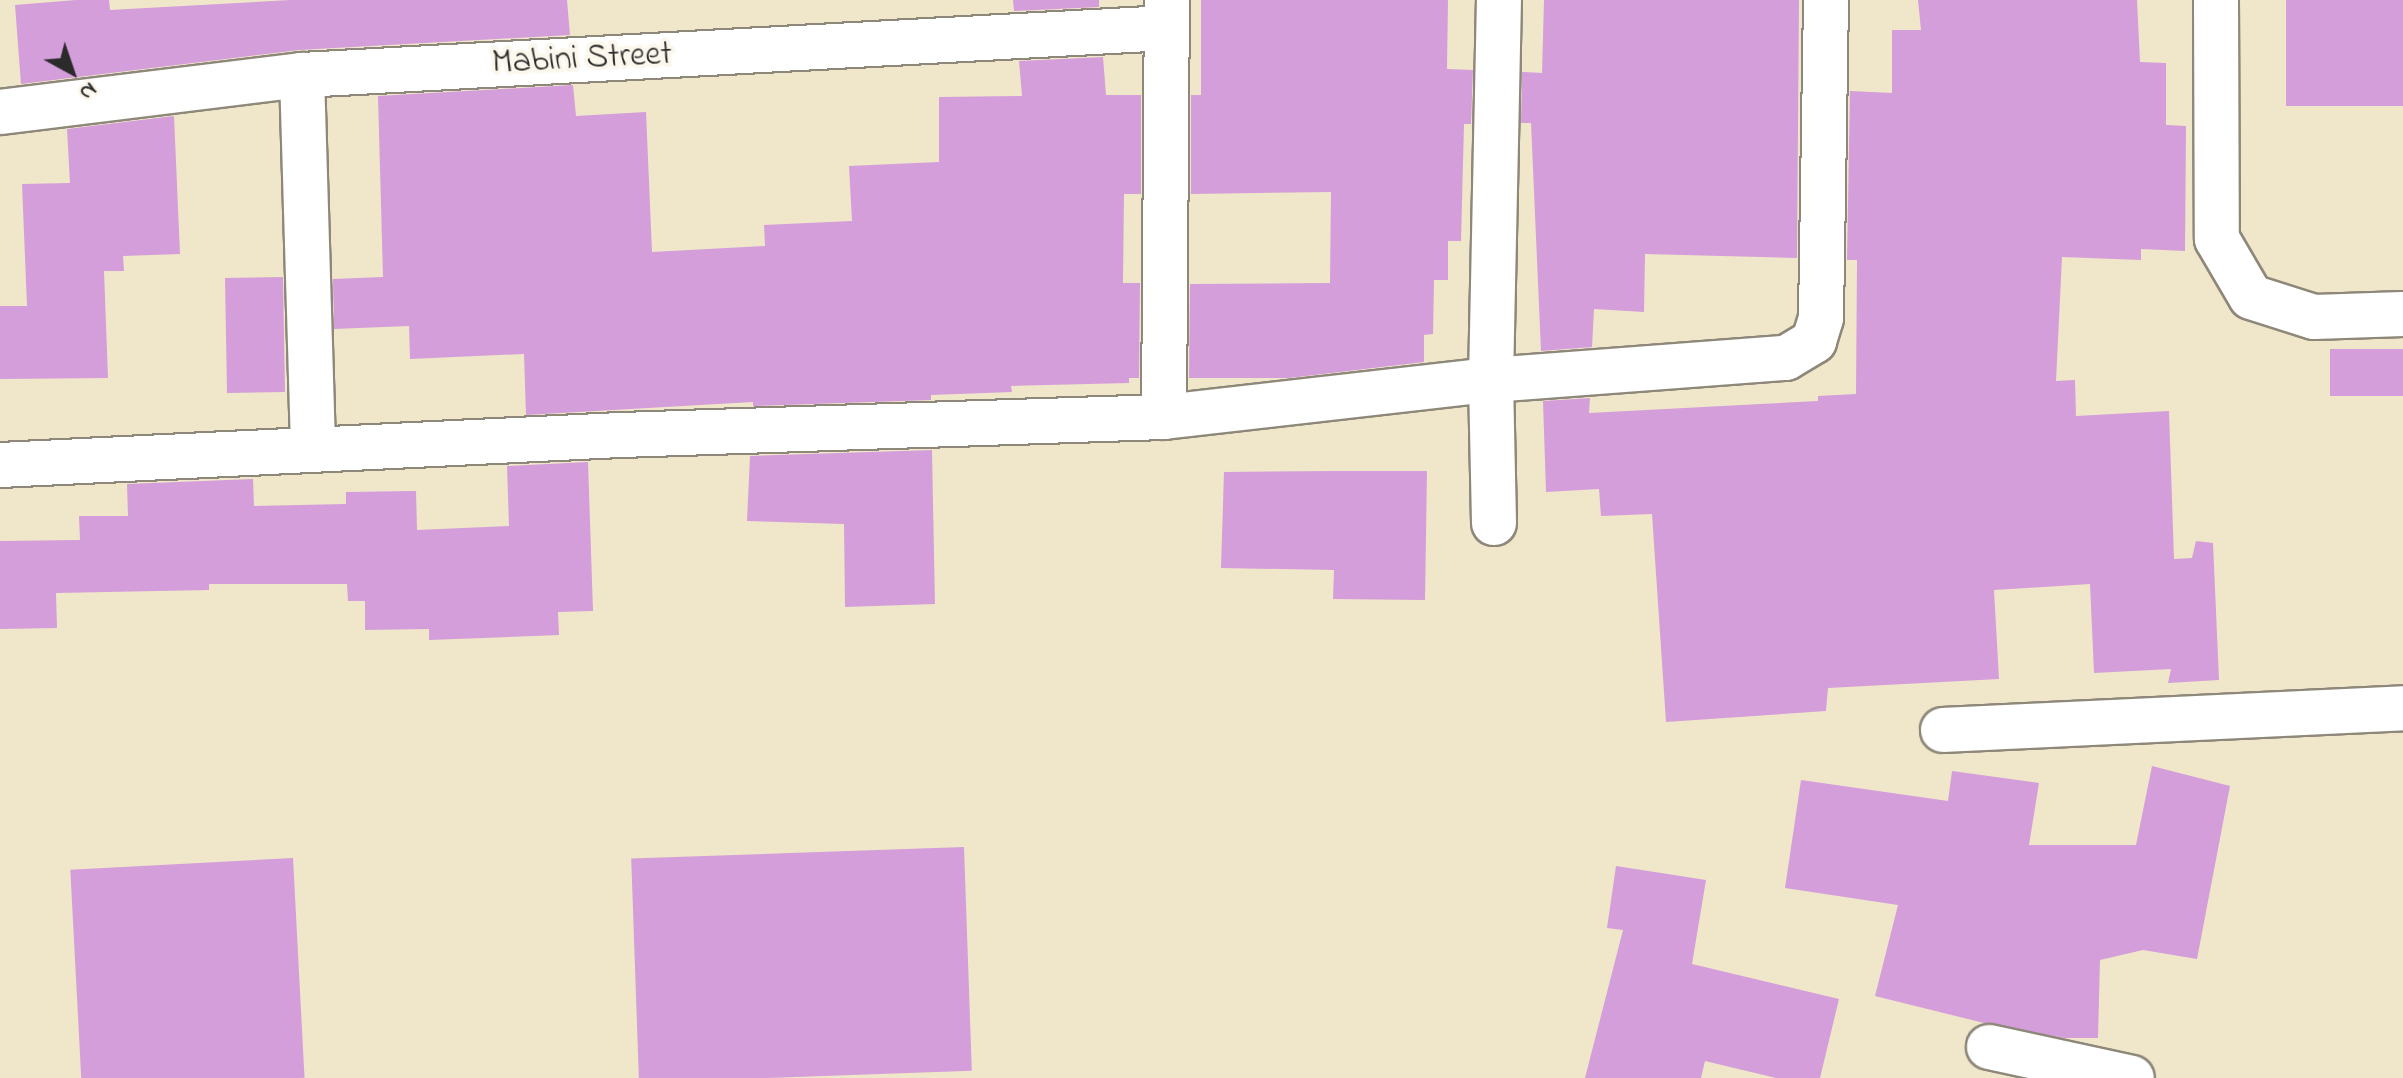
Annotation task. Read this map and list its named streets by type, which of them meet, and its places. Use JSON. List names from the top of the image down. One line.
{"streets":{"street":["Mabini Street"]},"north":"bottom right"}
